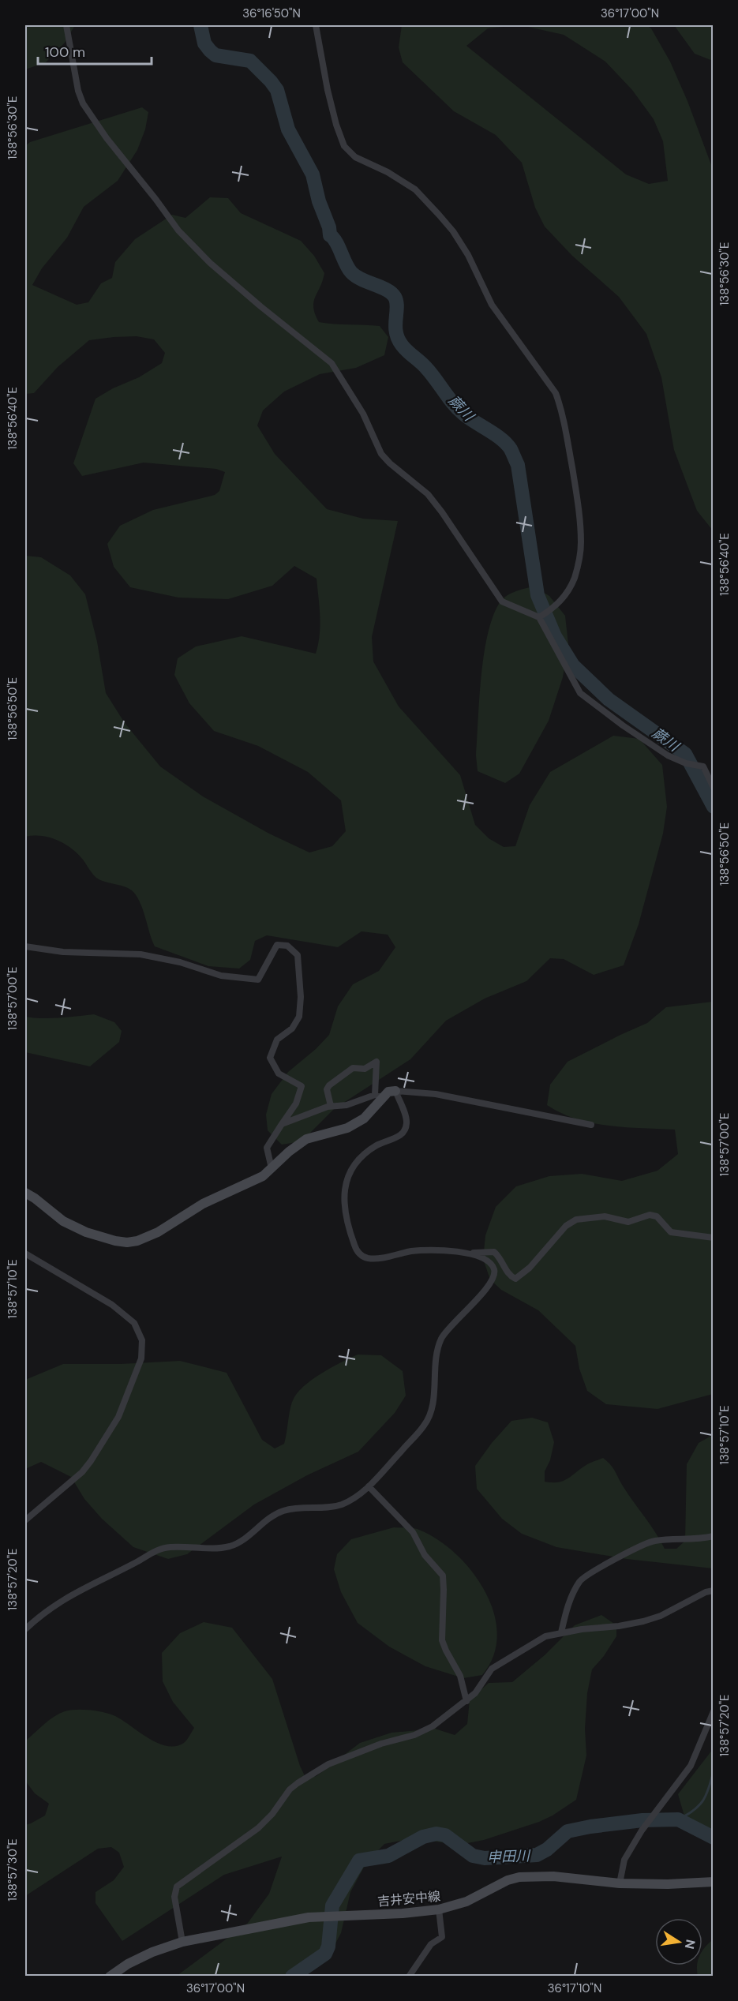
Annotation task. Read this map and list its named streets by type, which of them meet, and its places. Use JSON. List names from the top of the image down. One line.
{"streets":{"main road":["吉井安中線"]},"water":["蕨川","申田川"],"scale_bar":"100 m","north":"right","coordinates":["36°16'50\"N","36°17'00\"N","138°56'30\"E","138°56'40\"E","138°56'50\"E","138°57'00\"E","138°57'10\"E","138°57'20\"E","138°57'30\"E","36°17'10\"N"]}
